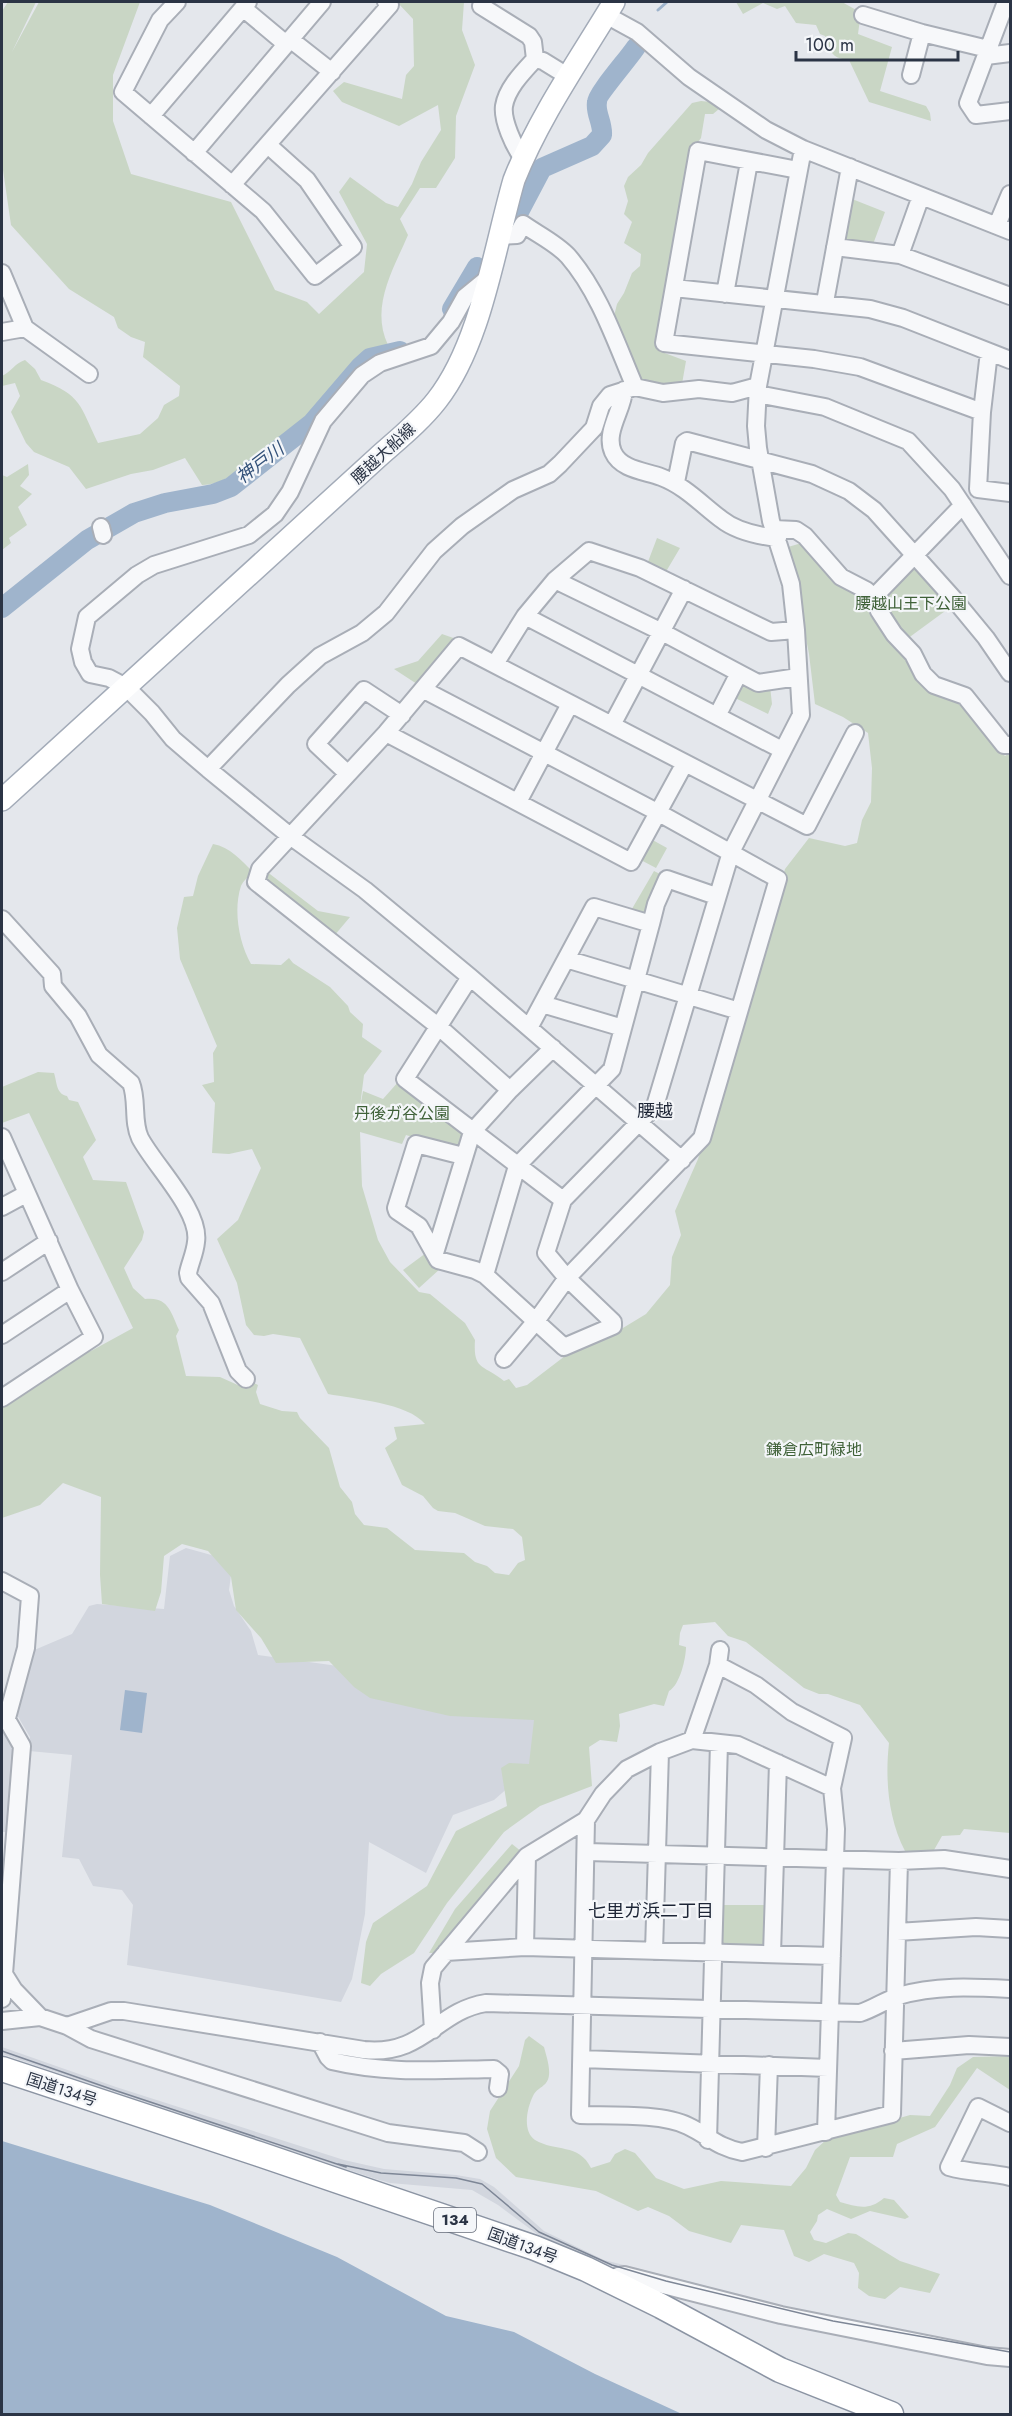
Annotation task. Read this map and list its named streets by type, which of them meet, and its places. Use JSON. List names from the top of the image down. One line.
{"streets":{"highway":["国道134号","134"],"main road":["腰越大船線"]},"districts":["腰越","七里ガ浜二丁目"],"water":["神戸川"],"parks":["腰越山王下公園","丹後ガ谷公園","鎌倉広町緑地"],"scale_bar":"100 m"}
